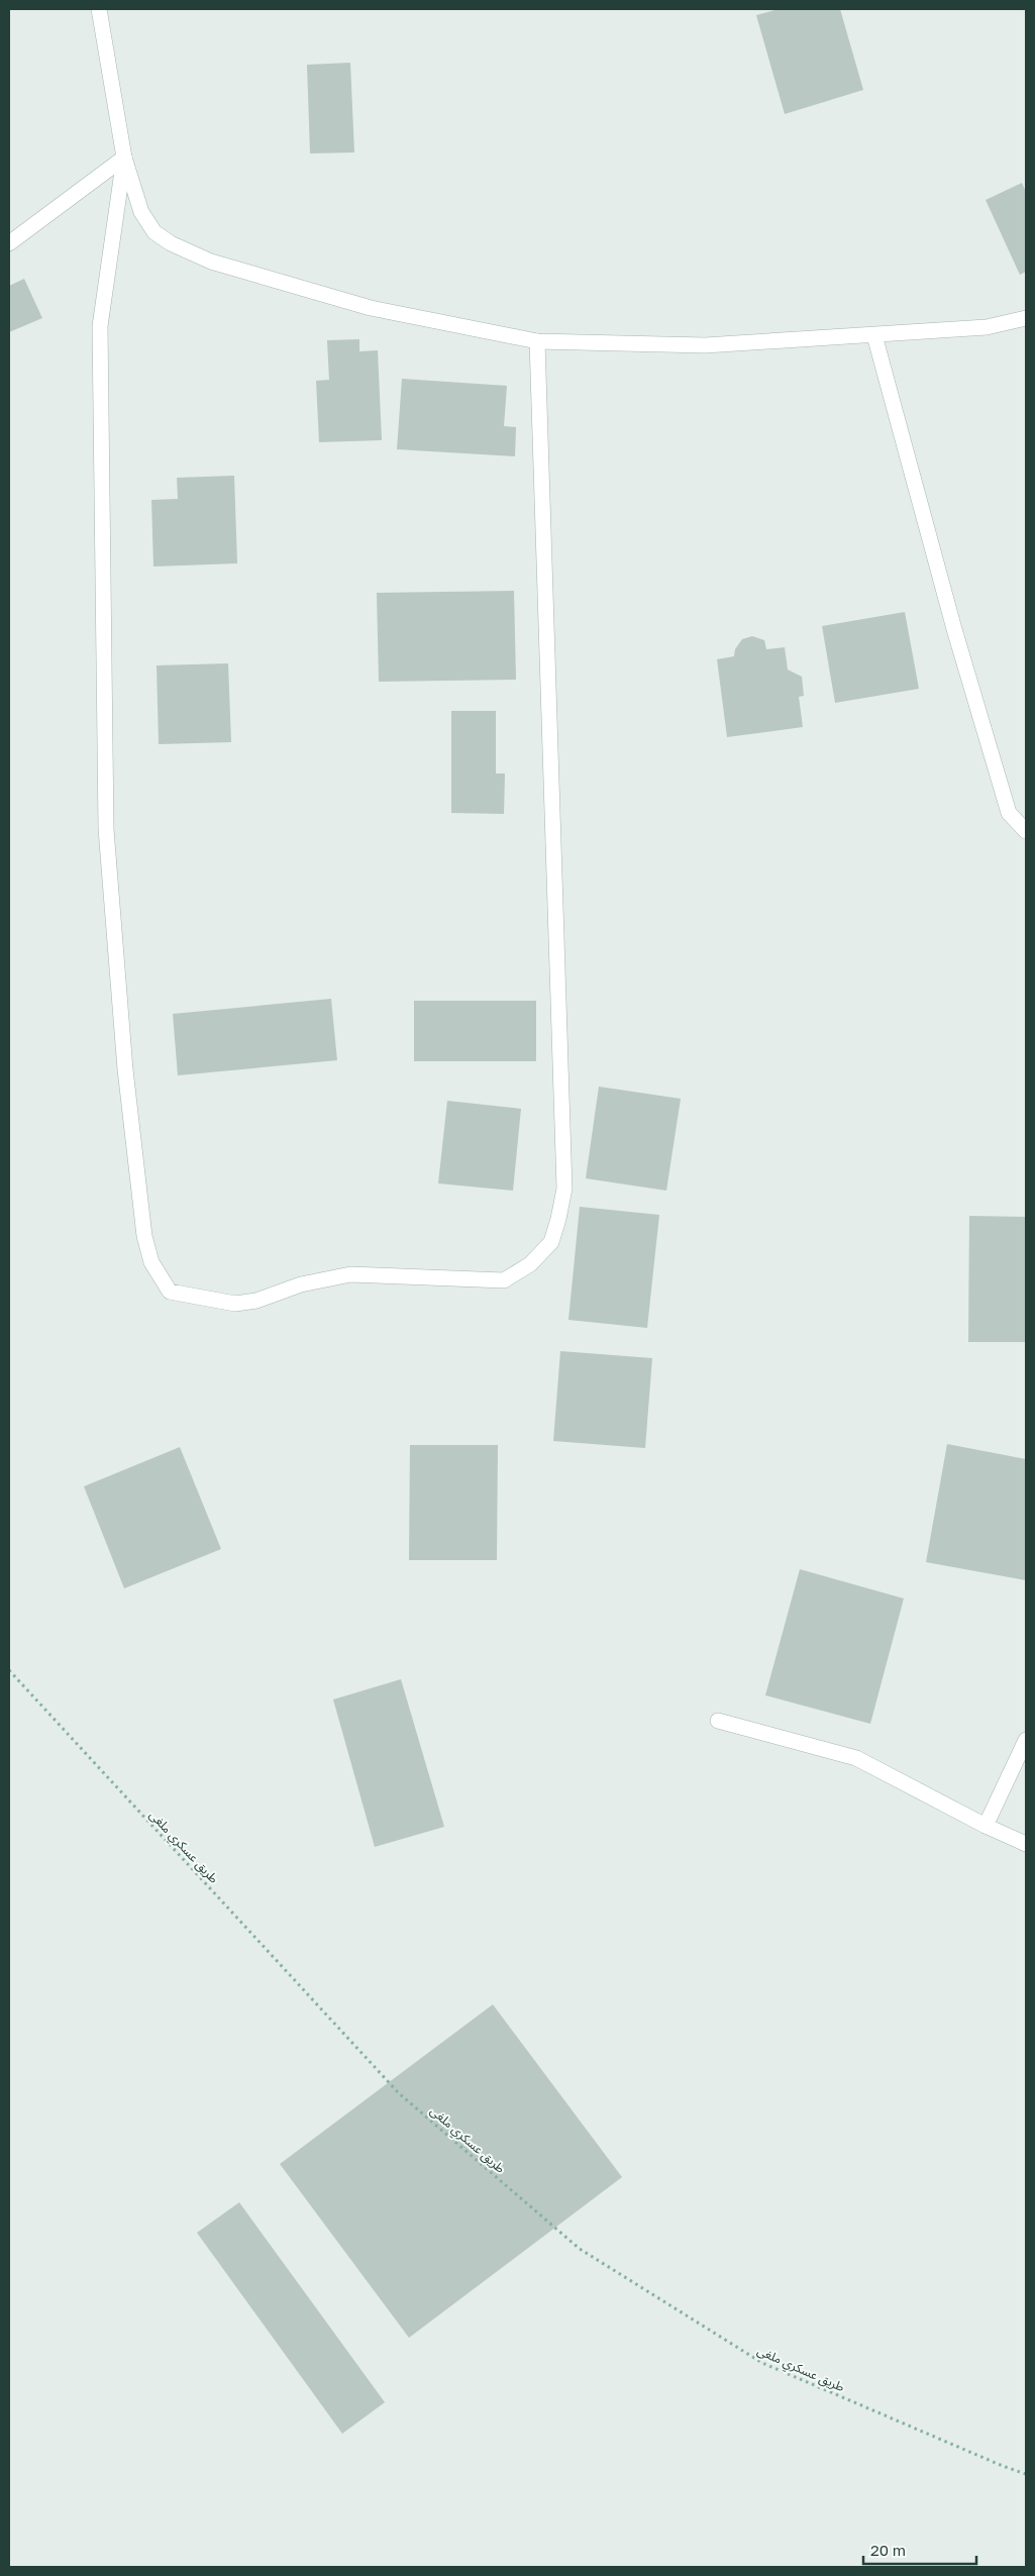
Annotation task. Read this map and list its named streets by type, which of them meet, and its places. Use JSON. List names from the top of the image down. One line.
{"streets":{"path":["طريق عسكري ملغى"]},"scale_bar":"20 m"}
